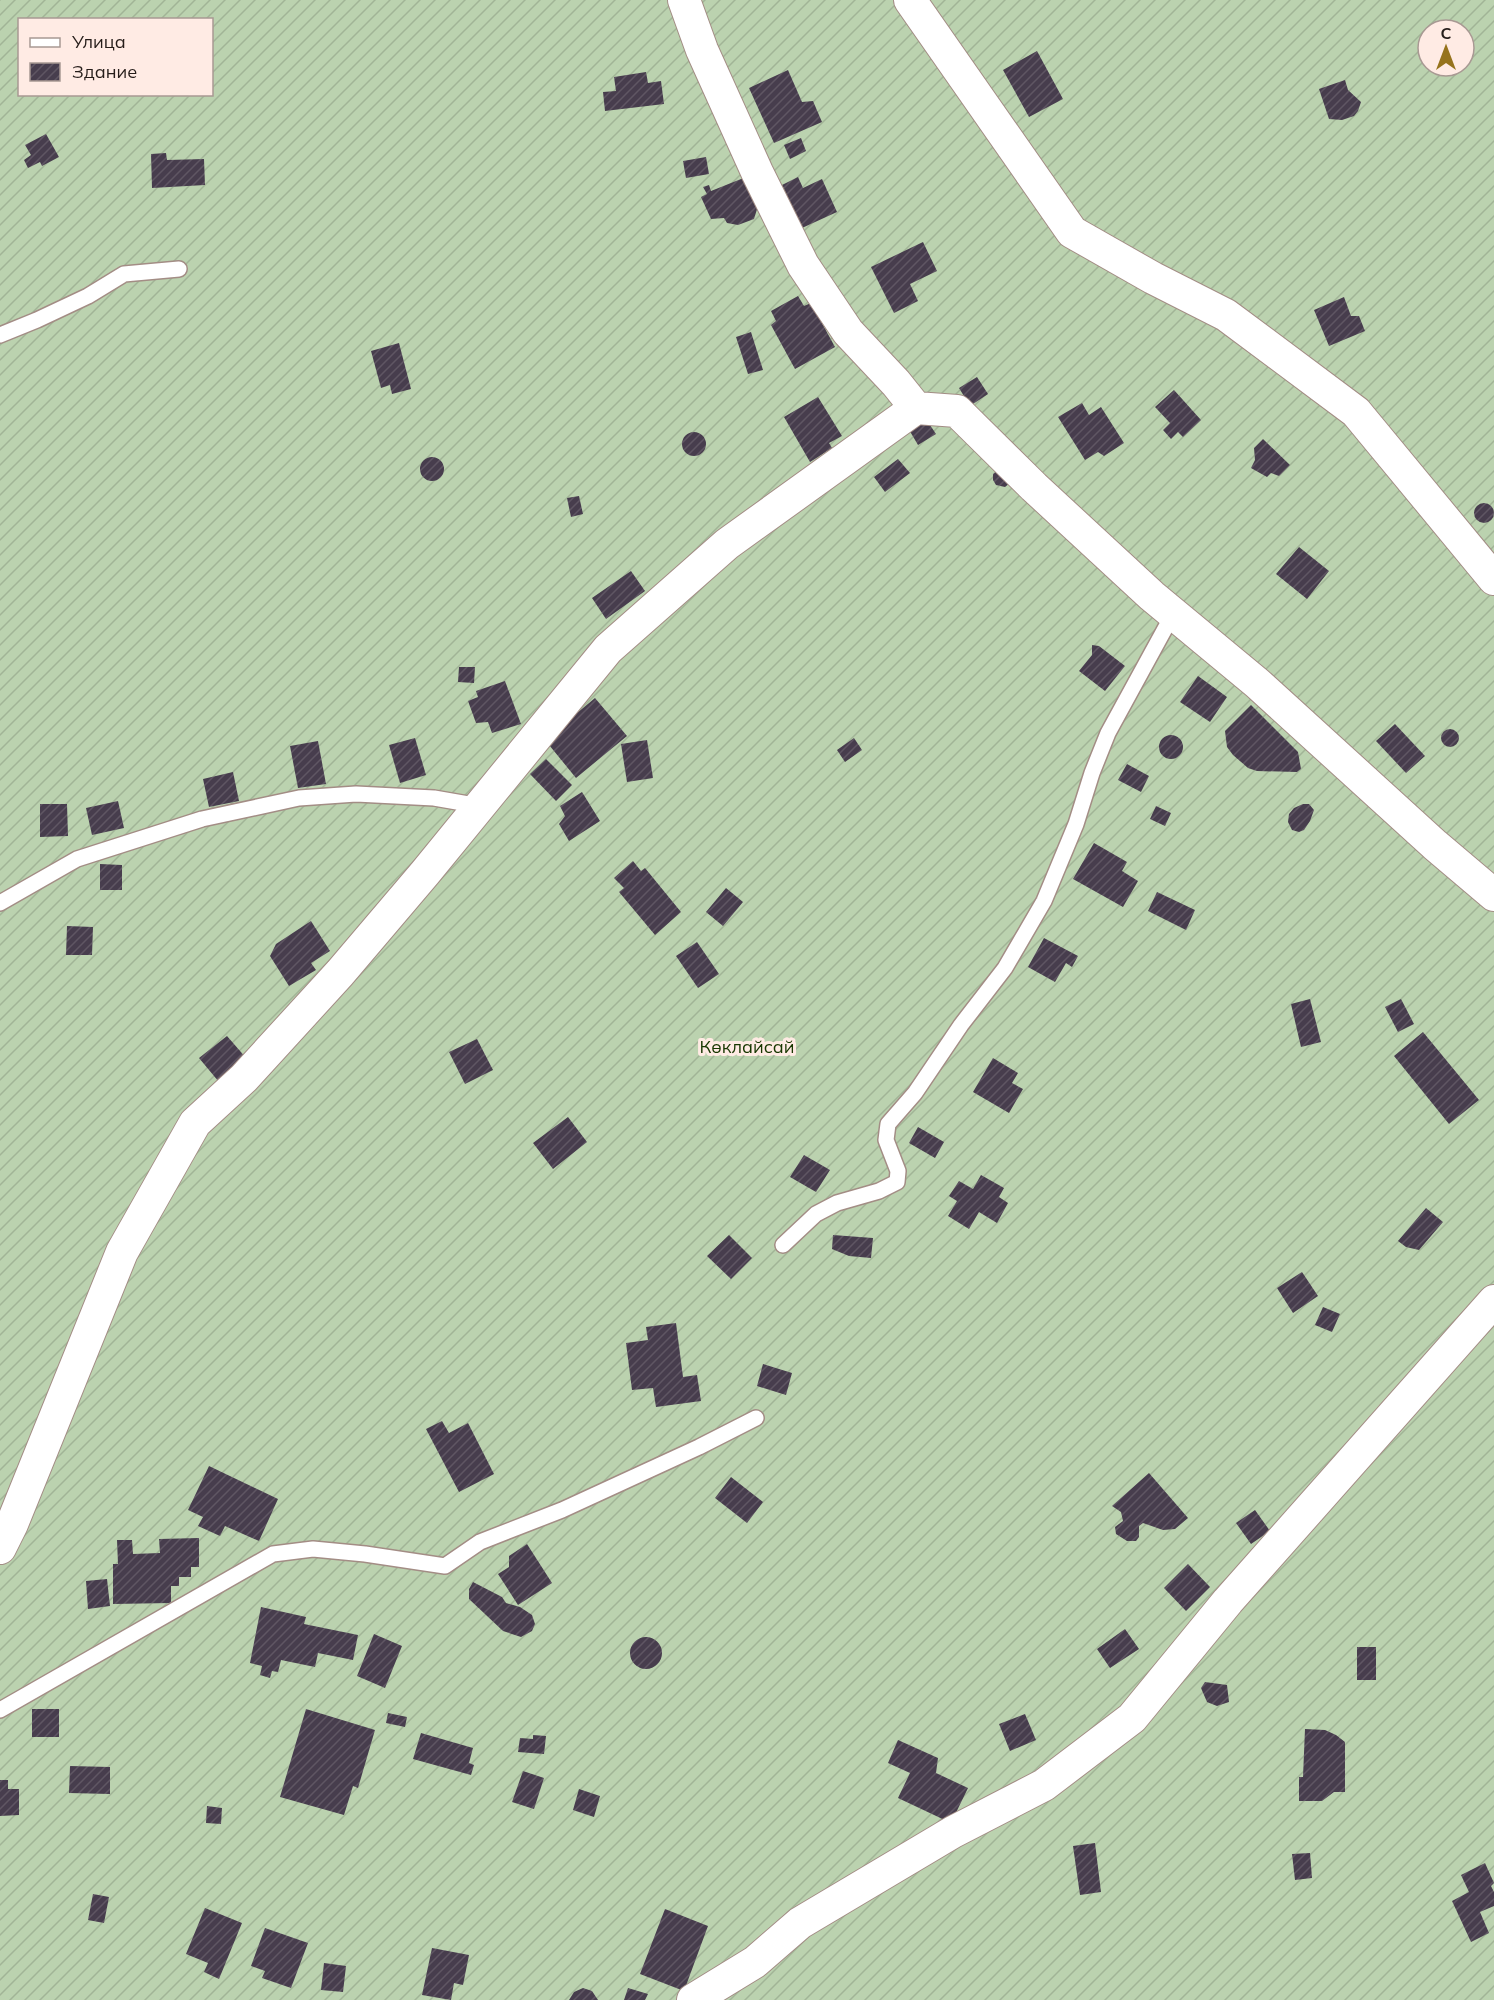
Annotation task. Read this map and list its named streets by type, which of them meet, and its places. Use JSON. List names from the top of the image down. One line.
{"parks":["Көклайсай"],"legend":["Улица","Здание"],"north":"top"}
